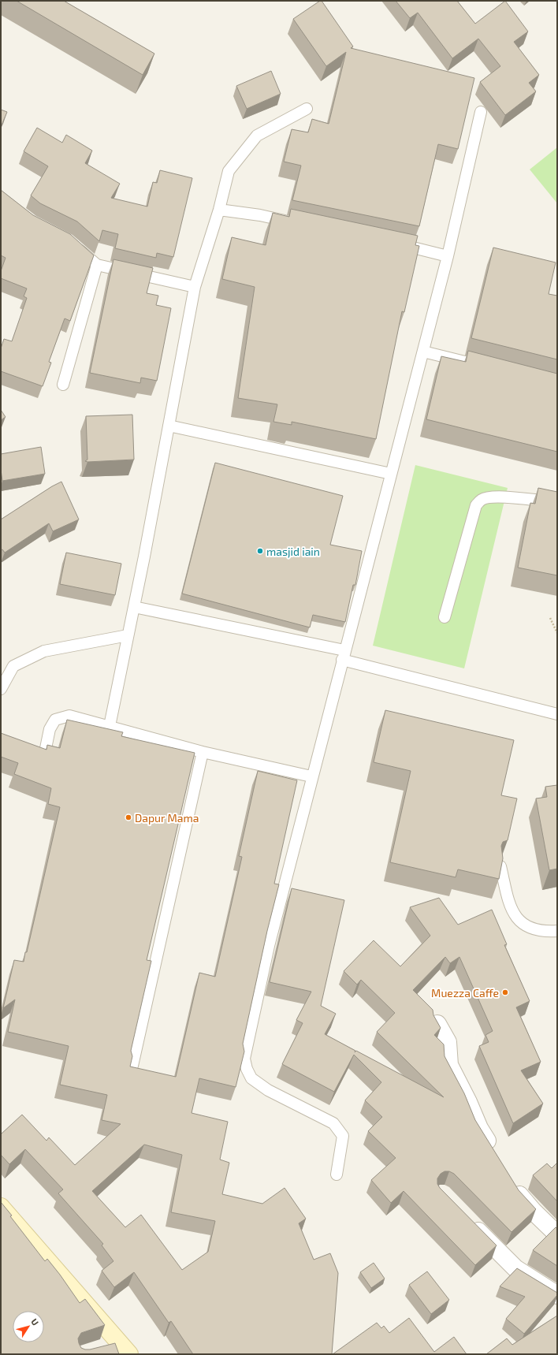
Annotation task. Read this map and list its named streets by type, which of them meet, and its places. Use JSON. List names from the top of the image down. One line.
{"places":["masjid iain","Dapur Mama","Muezza Caffe"],"north":"top right"}
